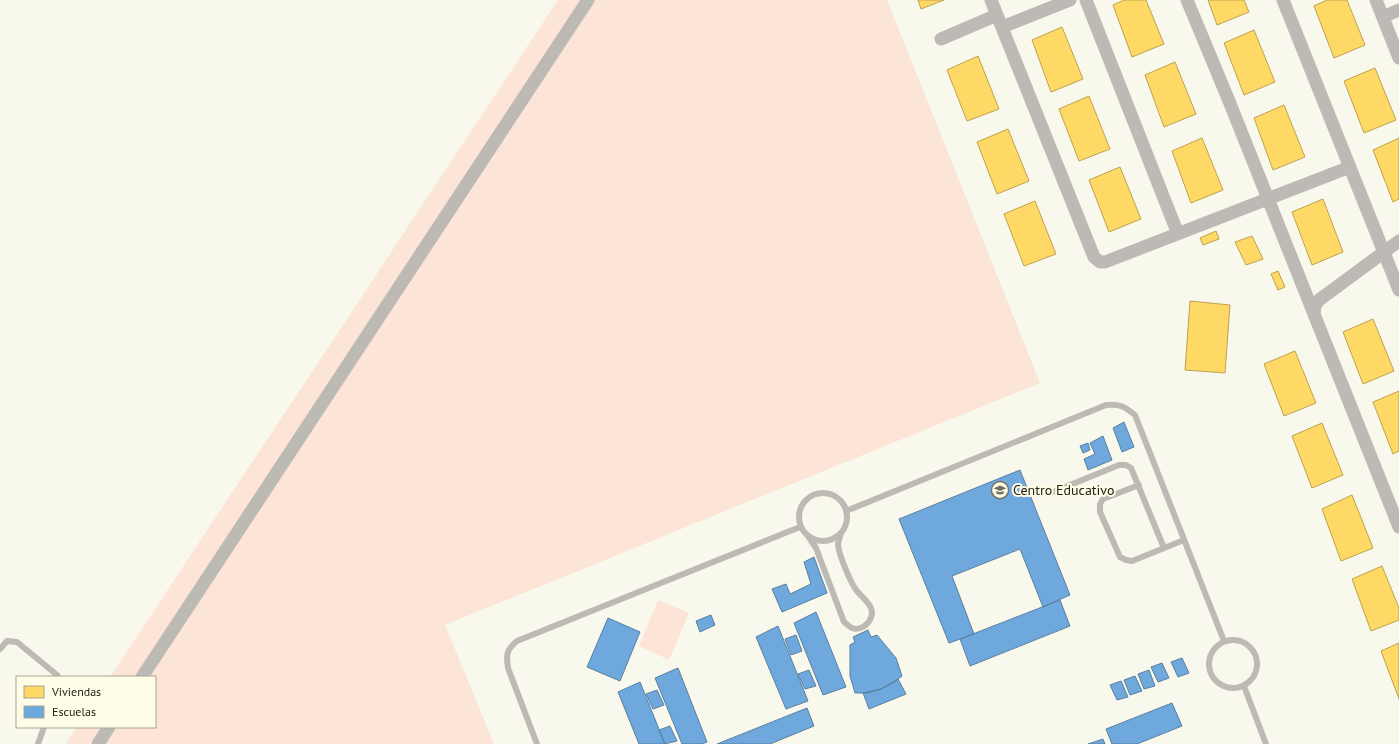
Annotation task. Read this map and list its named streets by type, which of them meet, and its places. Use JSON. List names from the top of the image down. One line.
{"places":{"school or university":["Centro Educativo"]},"legend":["Viviendas","Escuelas"]}
